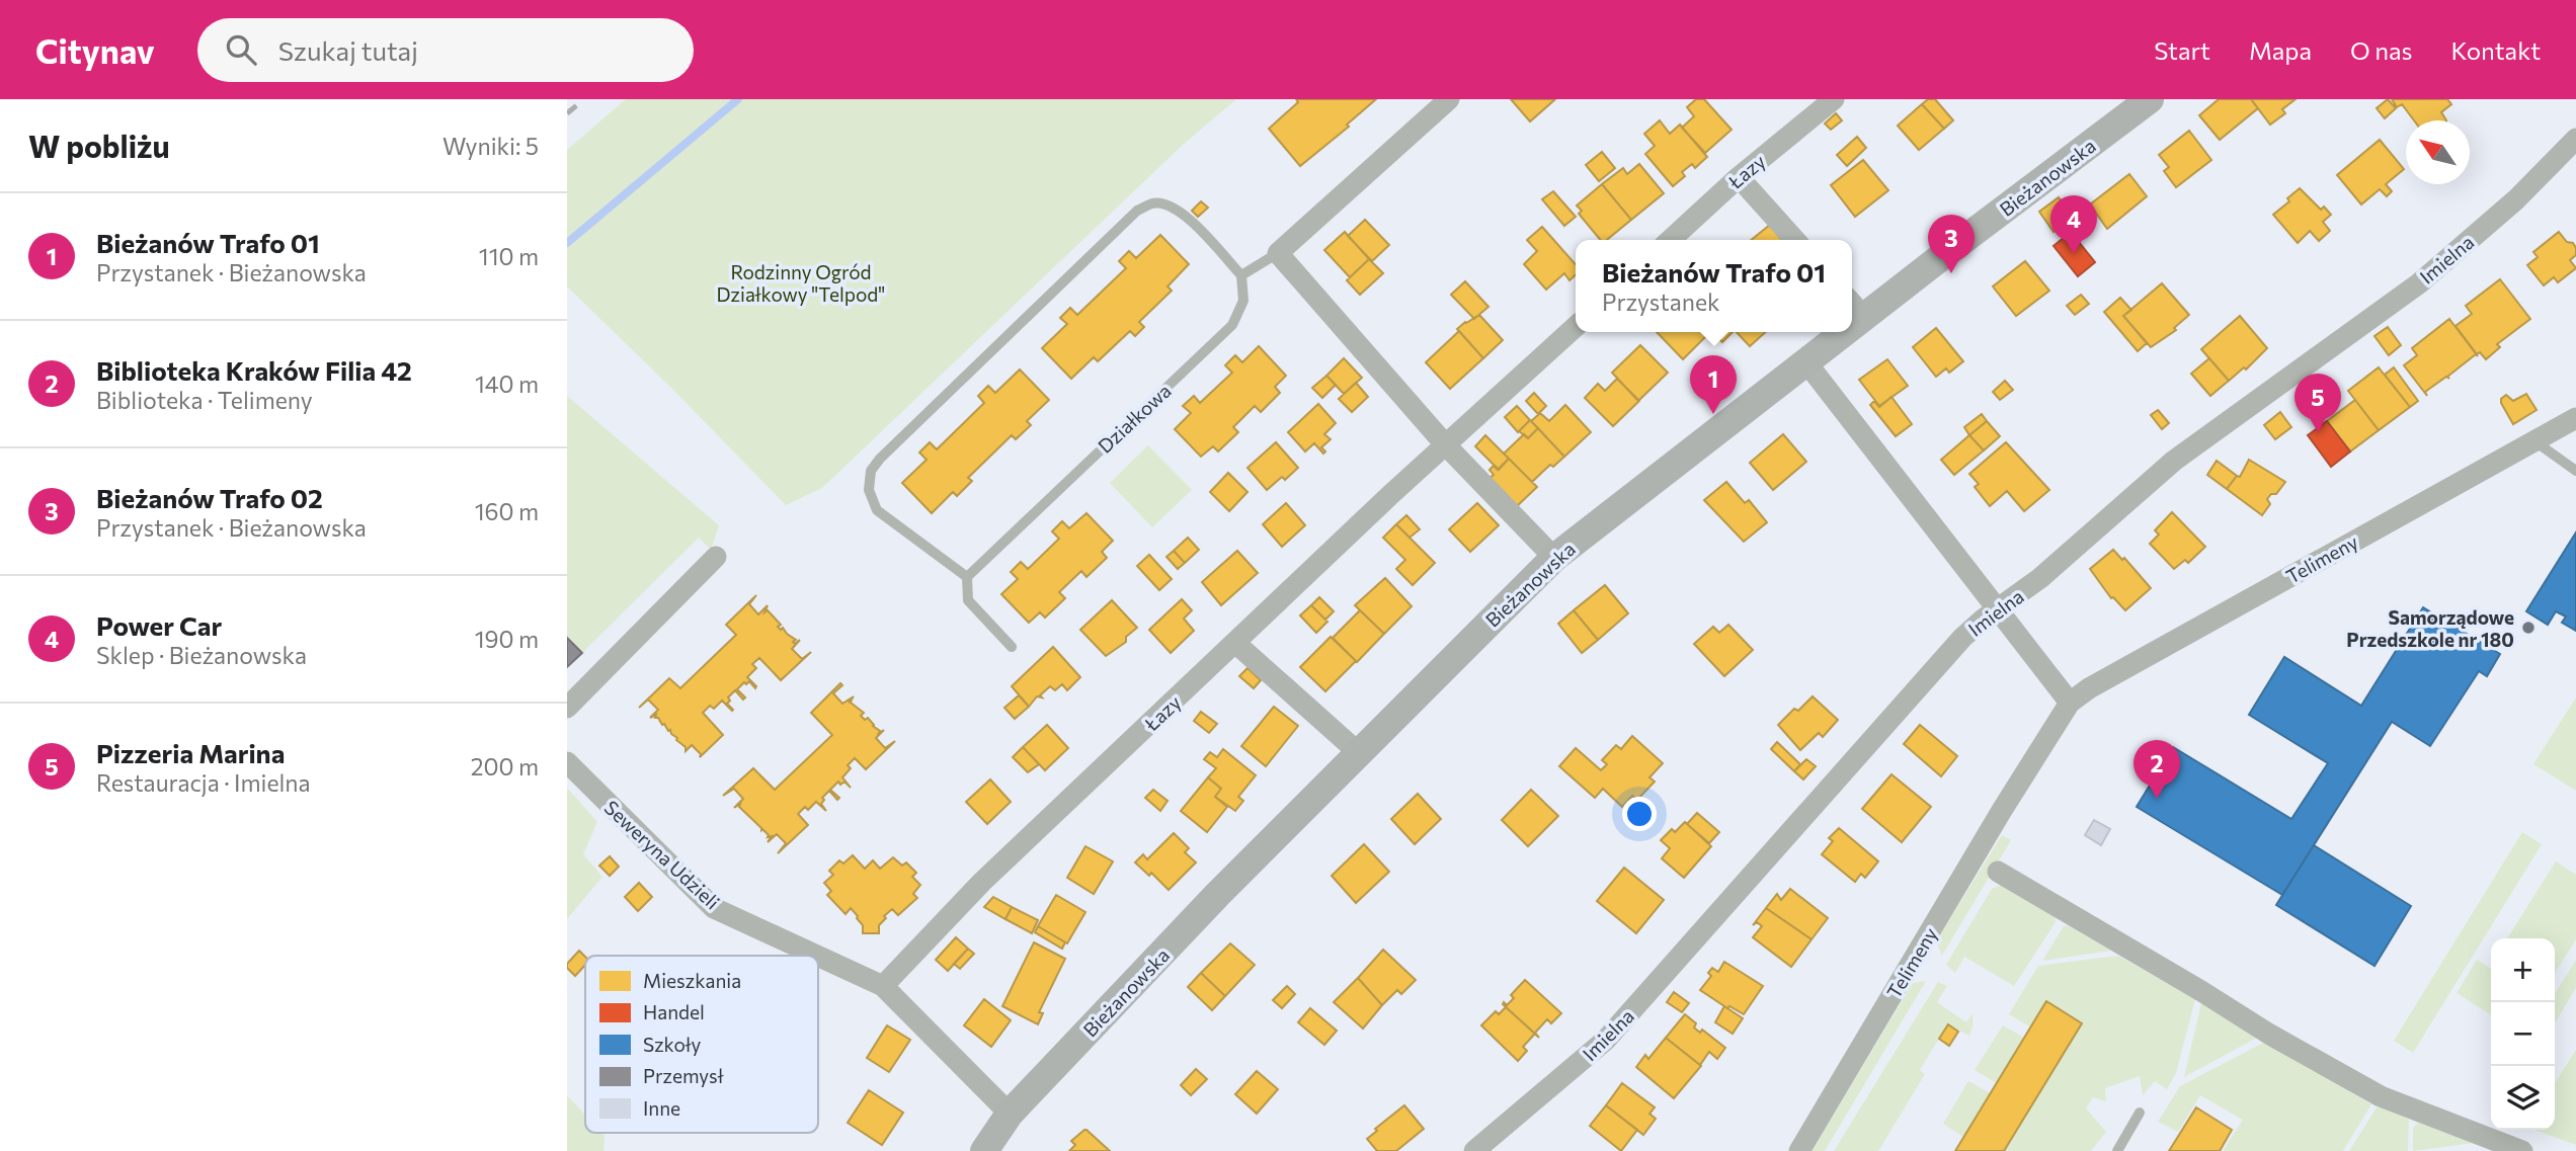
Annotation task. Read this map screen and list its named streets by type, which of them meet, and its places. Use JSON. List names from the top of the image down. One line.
{"streets":{"street":["Łazy","Bieżanowska","Imielna","Telimeny","Seweryna Udzieli"],"lane":["Działkowa"]},"crossings":[["Łazy","Seweryna Udzieli"]],"parks":["Rodzinny Ogród Działkowy \"Telpod\""],"places":["Samorządowe Przedszkole nr 180"],"legend":["Mieszkania","Handel","Szkoły","Przemysł","Inne"],"north":"top left","page":{"header":"Citynav","search":"Szukaj tutaj","nav":["Start","Mapa","O nas","Kontakt"],"heading":["W pobliżu","Wyniki: 5"],"list":[{"mark":"1","name":"Bieżanów Trafo 01","note":"Przystanek · Bieżanowska","value":"110 m"},{"mark":"2","name":"Biblioteka Kraków Filia 42","note":"Biblioteka · Telimeny","value":"140 m"},{"mark":"3","name":"Bieżanów Trafo 02","note":"Przystanek · Bieżanowska","value":"160 m"},{"mark":"4","name":"Power Car","note":"Sklep · Bieżanowska","value":"190 m"},{"mark":"5","name":"Pizzeria Marina","note":"Restauracja · Imielna","value":"200 m"}],"pins":["4","3","1","5","2"],"popup":["Bieżanów Trafo 01","Przystanek"],"map_buttons":["+","−"]}}
